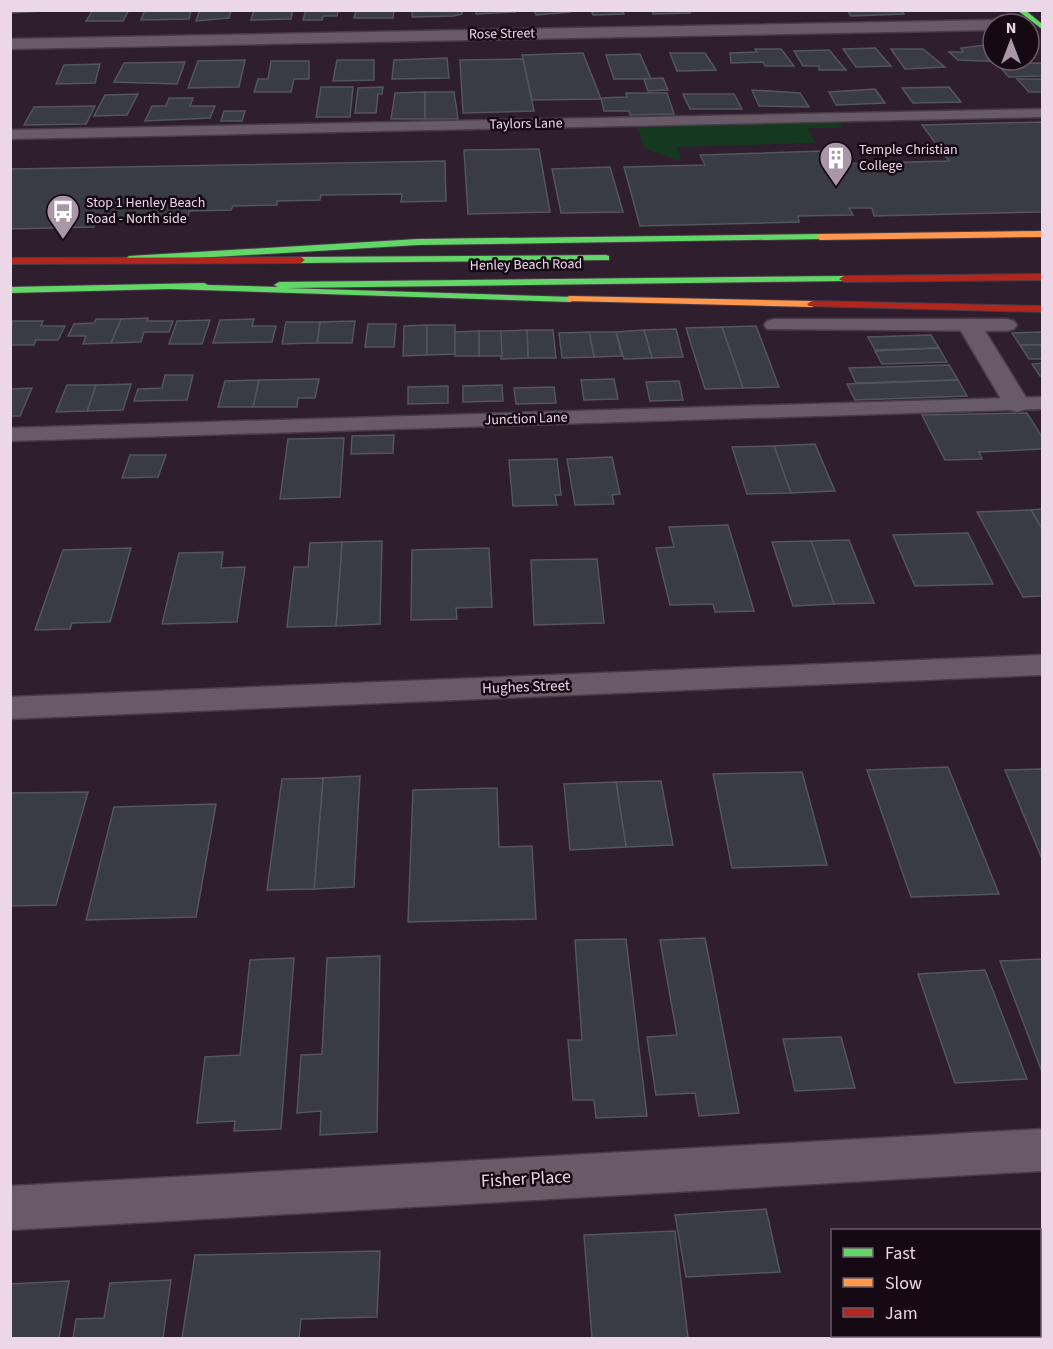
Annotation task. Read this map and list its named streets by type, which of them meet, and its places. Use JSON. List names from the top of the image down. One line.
{"streets":{"main road":["Henley Beach Road"],"street":["Rose Street","Hughes Street","Fisher Place"],"lane":["Taylors Lane","Junction Lane"]},"places":{"building":["Temple Christian College"],"bus stop":["Stop 1 Henley Beach Road - North side"]},"legend":["Fast","Slow","Jam"],"north":"top"}
